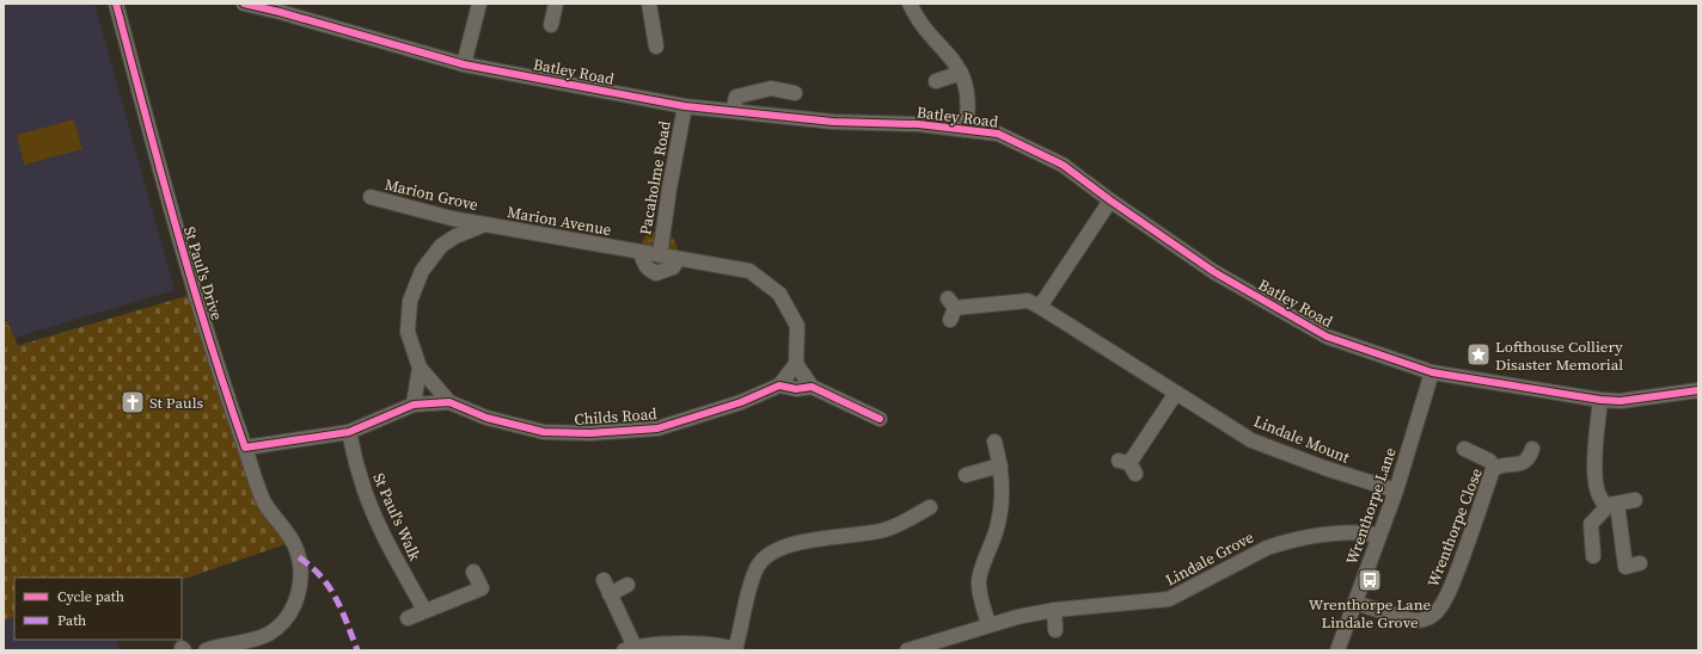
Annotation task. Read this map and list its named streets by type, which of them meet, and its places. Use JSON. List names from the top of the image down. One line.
{"streets":{"street":["Batley Road","Pacaholme Road","Marion Grove","Marion Avenue","St Paul's Drive","Childs Road","Lindale Mount","Wrenthorpe Lane","St Paul's Walk","Wrenthorpe Close","Lindale Grove"]},"crossings":[["Batley Road","Pacaholme Road"],["Batley Road","Wrenthorpe Lane"],["Pacaholme Road","Marion Avenue"],["Marion Grove","Marion Avenue"],["Marion Avenue","Childs Road"],["Childs Road","St Paul's Walk"],["Lindale Mount","Wrenthorpe Lane"],["Wrenthorpe Lane","Wrenthorpe Close"],["Wrenthorpe Lane","Lindale Grove"]],"places":{"place":["Lofthouse Colliery Disaster Memorial"],"church":["St Pauls"],"bus stop":["Wrenthorpe Lane Lindale Grove"]},"legend":["Cycle path","Path"]}
